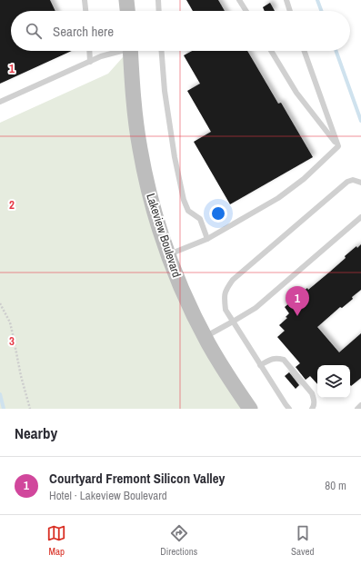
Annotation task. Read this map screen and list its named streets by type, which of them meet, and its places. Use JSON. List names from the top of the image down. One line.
{"streets":{"street":["Lakeview Boulevard"]},"page":{"search":"Search here","pins":"1","heading":"Nearby","list":[{"mark":"1","name":"Courtyard Fremont Silicon Valley","note":"Hotel · Lakeview Boulevard","value":"80 m"}],"nav":["Map","Directions","Saved"]},"grid":{"rows":["1","2","3"]}}
